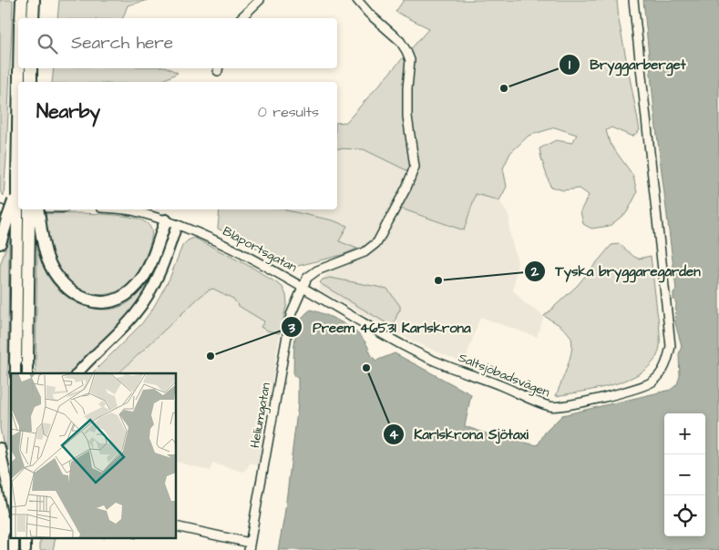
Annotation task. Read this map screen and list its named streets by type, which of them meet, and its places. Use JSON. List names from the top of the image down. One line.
{"streets":{"street":["Blåportsgatan","Saltsjöbadsvägen","Heliumgatan"]},"crossings":[["Blåportsgatan","Saltsjöbadsvägen"],["Blåportsgatan","Heliumgatan"],["Saltsjöbadsvägen","Heliumgatan"]],"places":["Bryggarberget","Tyska bryggaregården","Preem 46531 Karlskrona","Karlskrona Sjötaxi"],"page":{"search":"Search here","heading":["Nearby","0 results"],"map_buttons":["+","−"]}}
